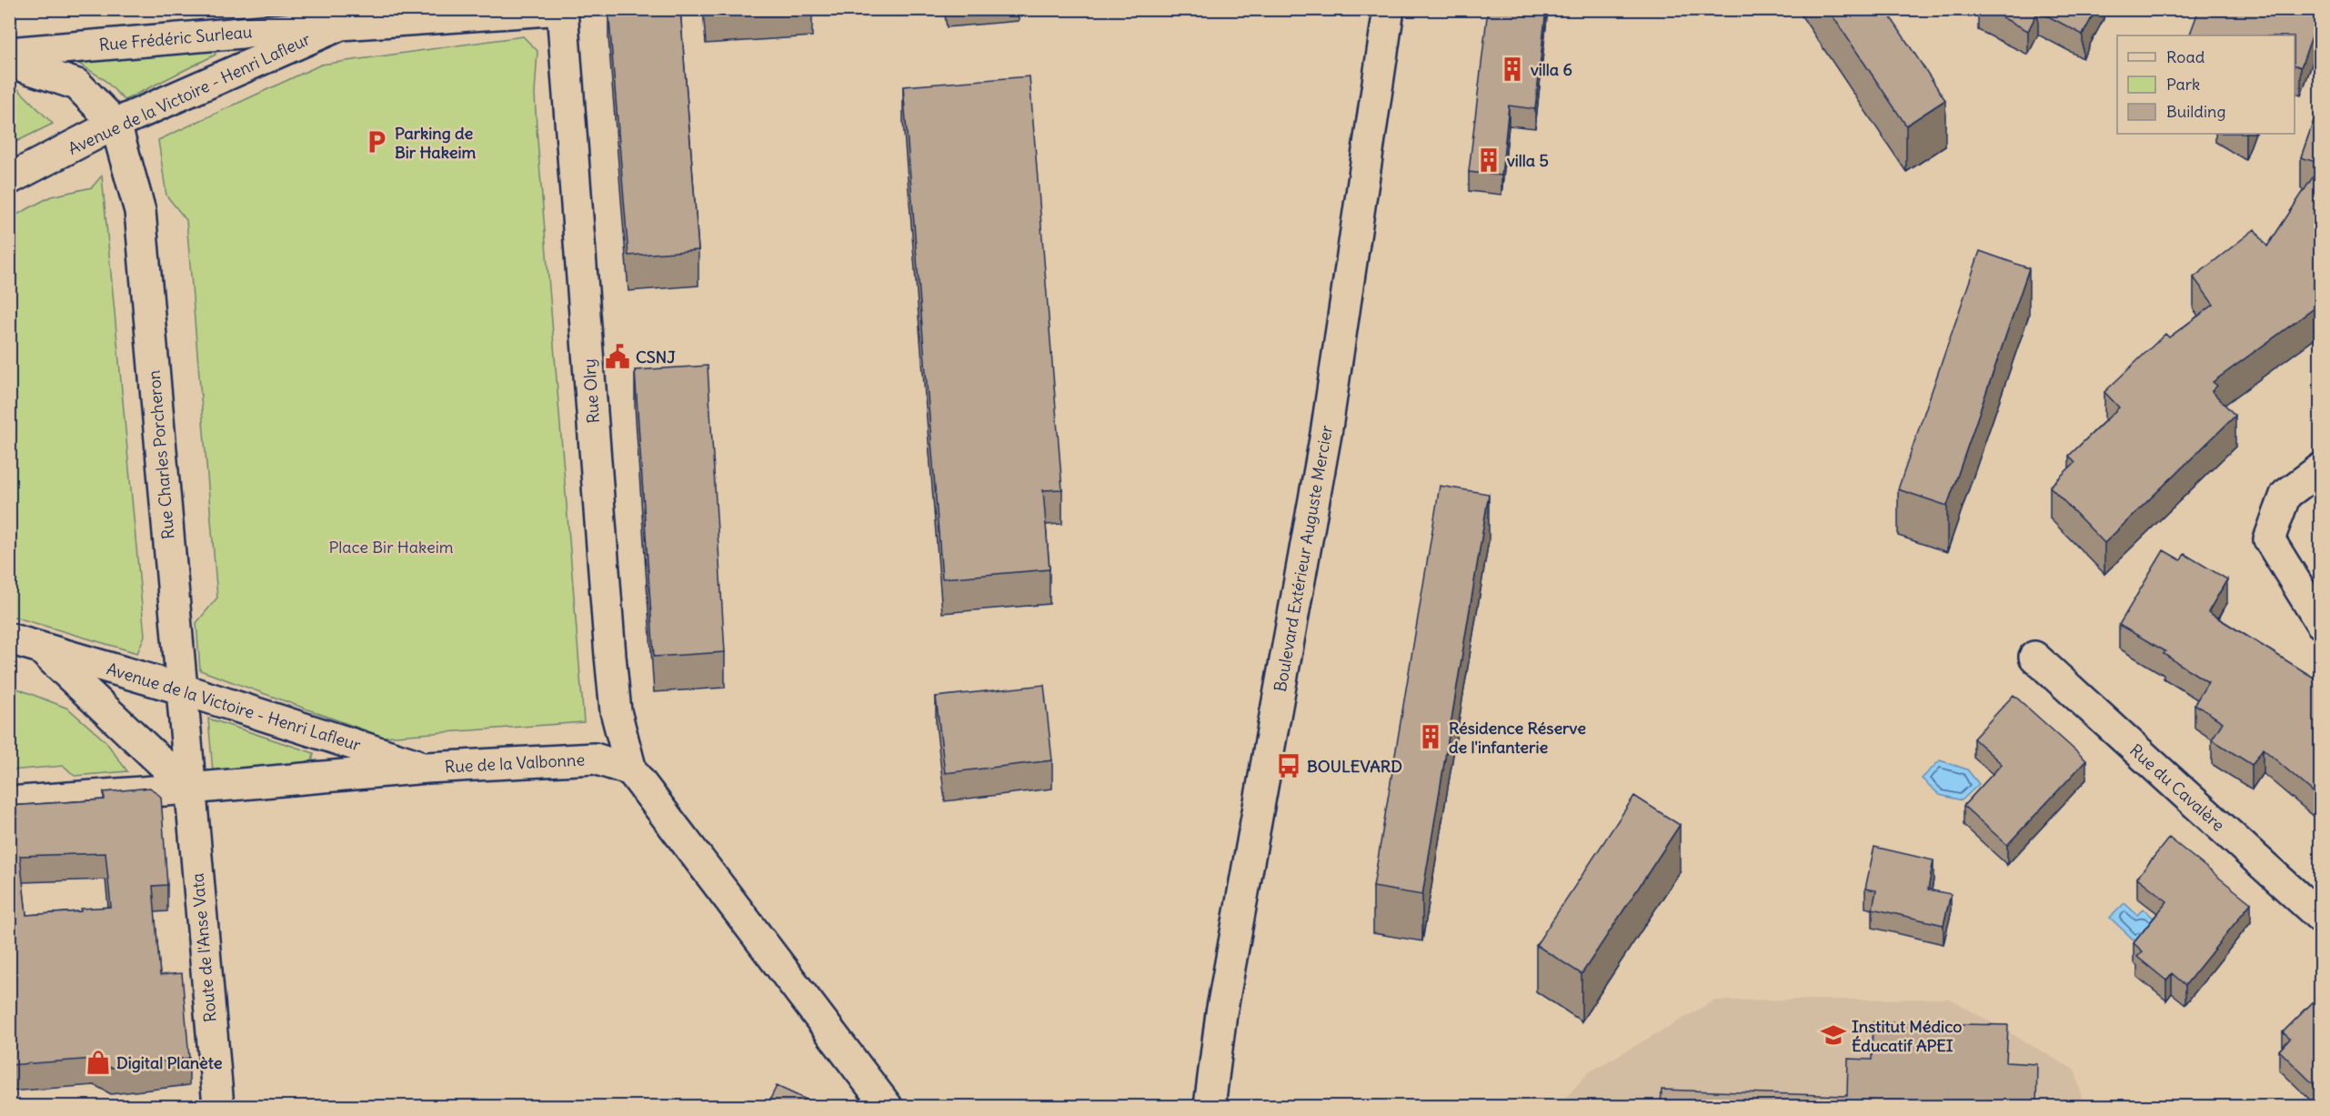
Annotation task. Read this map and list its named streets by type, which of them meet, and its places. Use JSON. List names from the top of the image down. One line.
{"streets":{"main road":["Rue Frédéric Surleau","Avenue de la Victoire - Henri Lafleur","Rue Olry","Rue Charles Porcheron","Boulevard Extérieur Auguste Mercier","Rue de la Valbonne","Rue du Cavalère","Route de l'Anse Vata"]},"crossings":[["Rue Frédéric Surleau","Avenue de la Victoire - Henri Lafleur"],["Rue Frédéric Surleau","Rue Olry"],["Avenue de la Victoire - Henri Lafleur","Rue Charles Porcheron"],["Avenue de la Victoire - Henri Lafleur","Rue de la Valbonne"],["Avenue de la Victoire - Henri Lafleur","Route de l'Anse Vata"],["Rue Olry","Rue de la Valbonne"],["Rue Charles Porcheron","Rue de la Valbonne"],["Rue Charles Porcheron","Route de l'Anse Vata"],["Rue de la Valbonne","Route de l'Anse Vata"]],"parks":["Place Bir Hakeim"],"places":{"building":["villa 6","villa 5","Résidence Réserve de l'infanterie"],"parking":["Parking de Bir Hakeim"],"public building":["CSNJ"],"bus stop":["BOULEVARD"],"school or university":["Institut Médico Éducatif APEI"],"shop":["Digital Planète"]},"legend":["Road","Park","Building"]}
